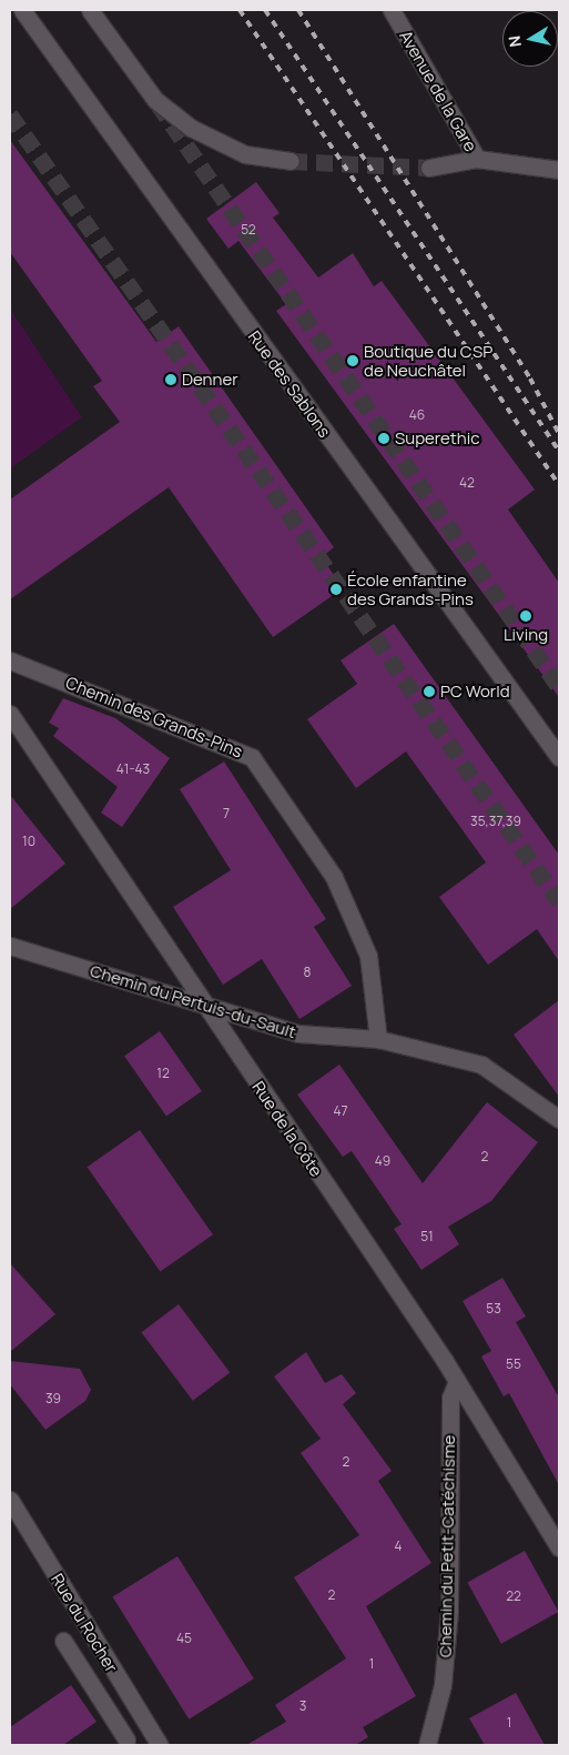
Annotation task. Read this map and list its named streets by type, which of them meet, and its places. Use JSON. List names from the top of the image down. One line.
{"streets":{"street":["Avenue de la Gare","Rue des Sablons","Chemin des Grands-Pins","Chemin du Pertuis-du-Sault","Rue de la Côte","Chemin du Petit-Catéchisme","Rue du Rocher"]},"crossings":[["Chemin des Grands-Pins","Chemin du Pertuis-du-Sault"],["Chemin du Pertuis-du-Sault","Rue de la Côte"],["Rue de la Côte","Chemin du Petit-Catéchisme"]],"places":["Boutique du CSP de Neuchâtel","Denner","Superethic","École enfantine des Grands-Pins","Living","PC World"],"house_numbers":["52","46","42","41-43","7","35,37,39","10","8","12","47","2","49","51","53","55","39","2","4","2","22","45","1","3","1"],"north":"left"}
